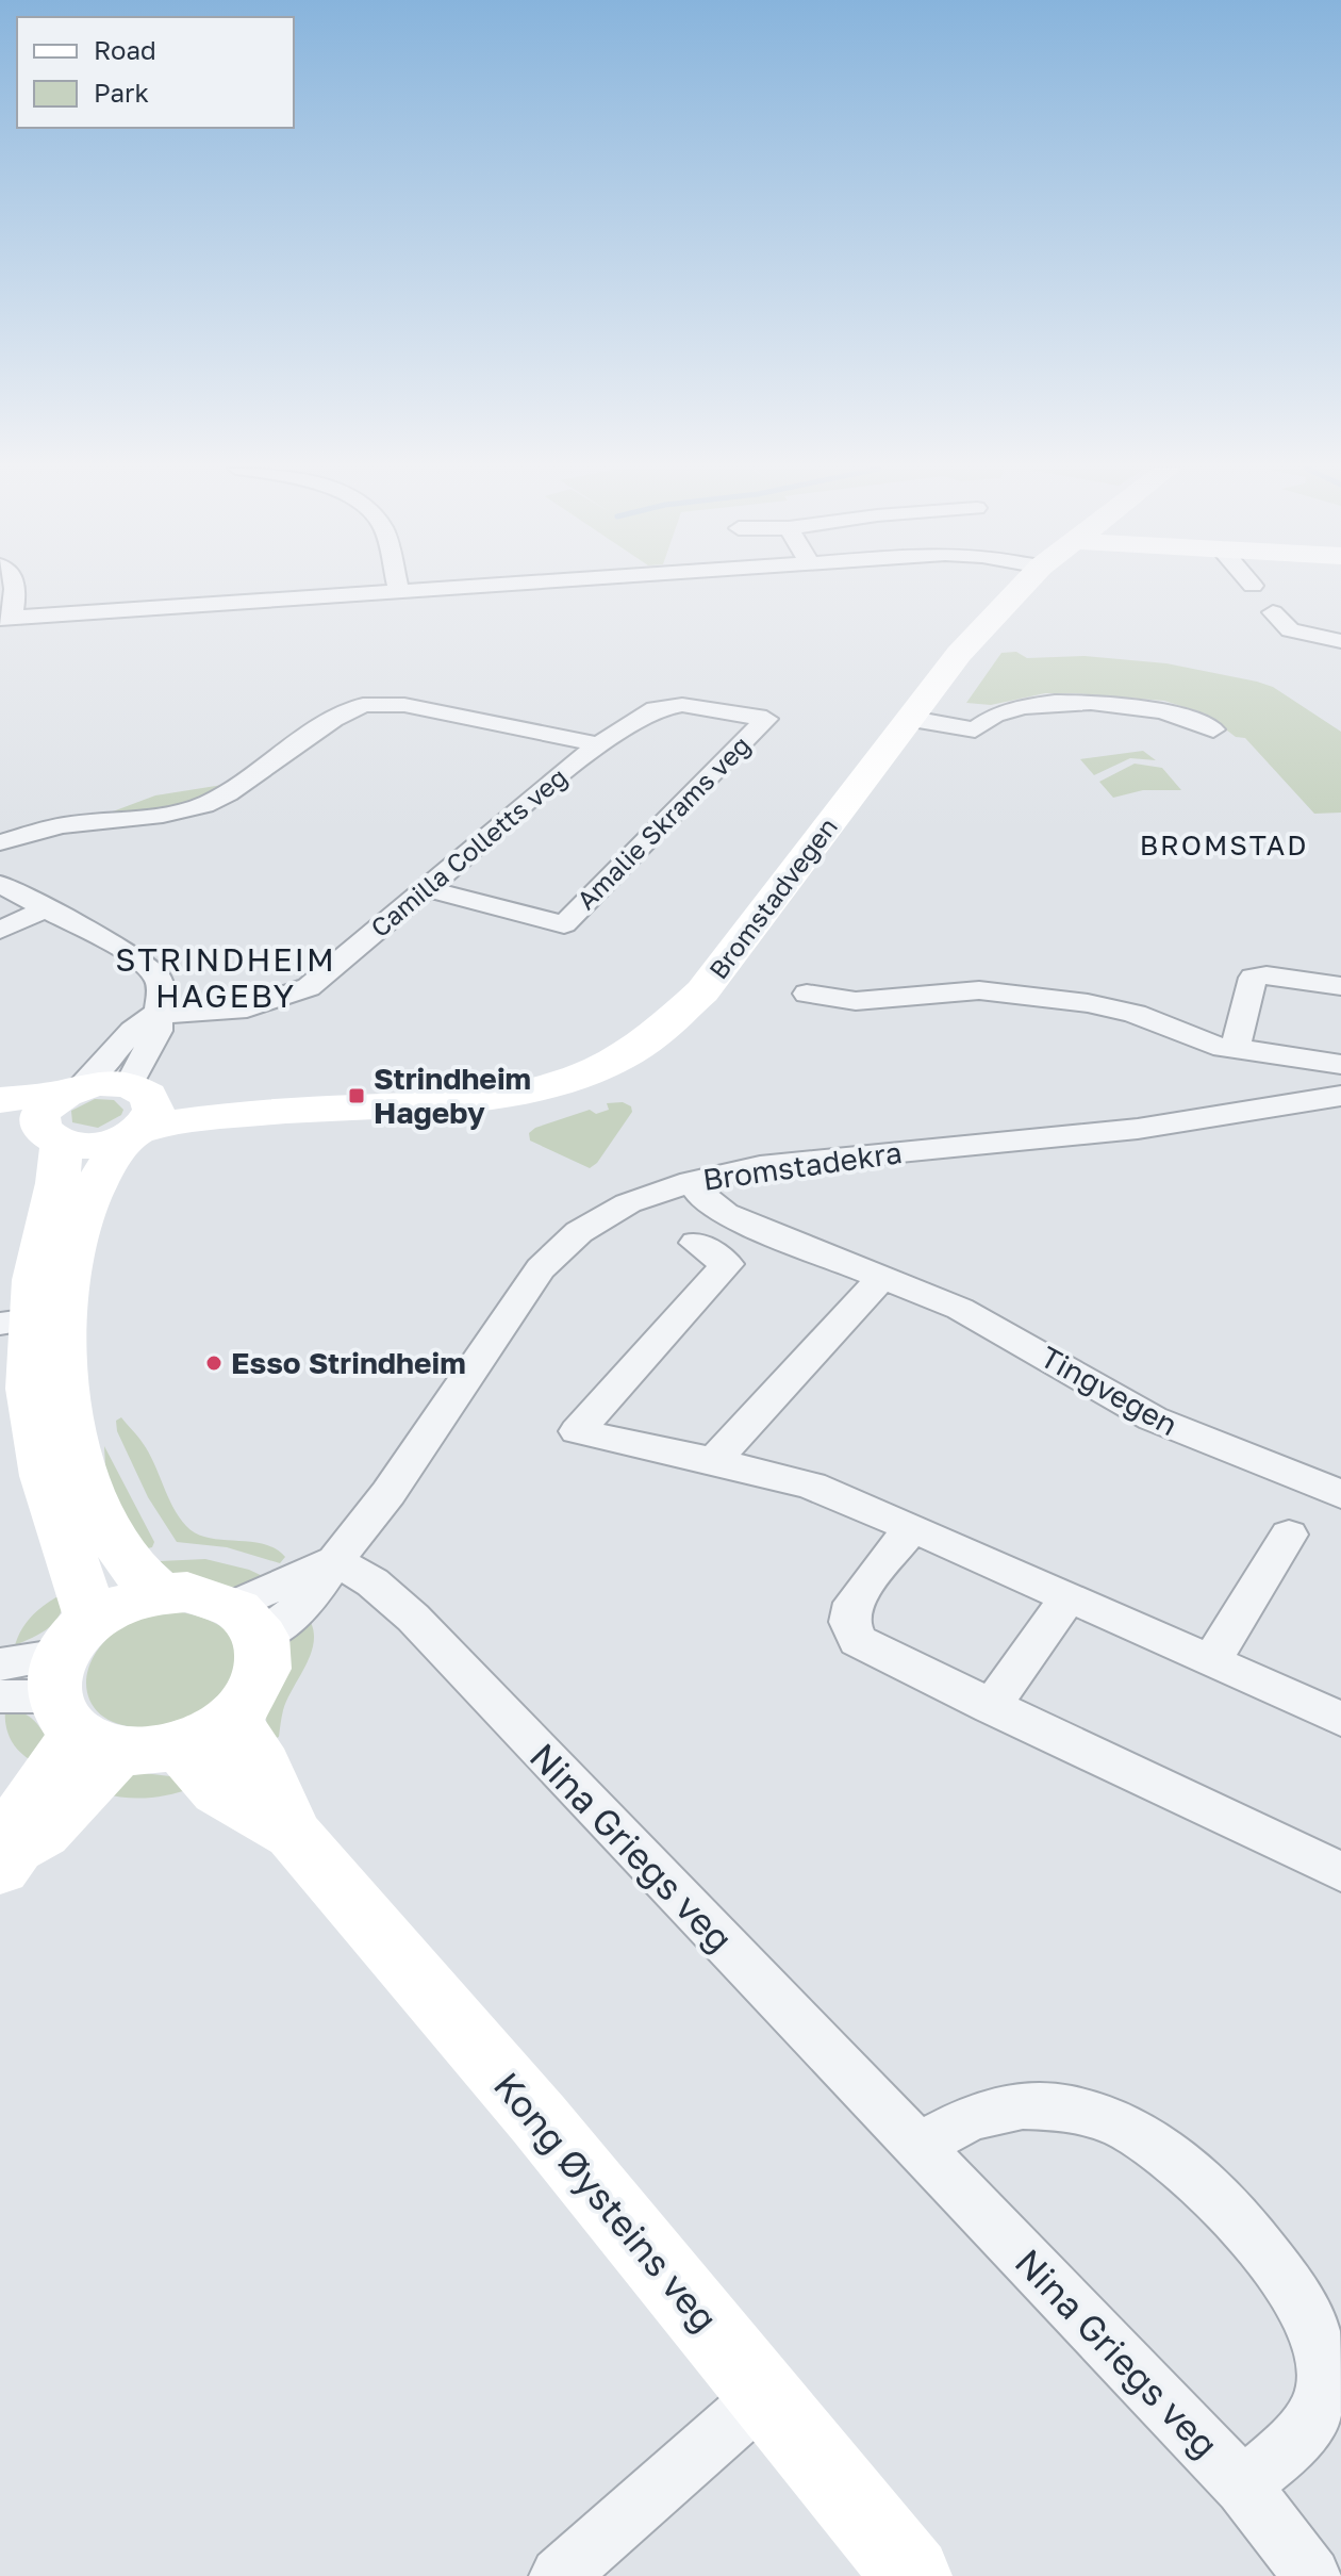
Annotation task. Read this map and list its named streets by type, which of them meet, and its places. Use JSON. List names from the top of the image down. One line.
{"streets":{"street":["Amalie Skrams veg","Camilla Colletts veg","Bromstadvegen","Bromstadekra","Tingvegen","Nina Griegs veg","Kong Øysteins veg"]},"crossings":[["Amalie Skrams veg","Camilla Colletts veg"],["Bromstadekra","Tingvegen"],["Bromstadekra","Nina Griegs veg"],["Bromstadekra","Kong Øysteins veg"]],"districts":["BROMSTAD","STRINDHEIM HAGEBY"],"places":{"transit":["Strindheim Hageby"],"other":["Esso Strindheim"]},"legend":["Road","Park"]}
